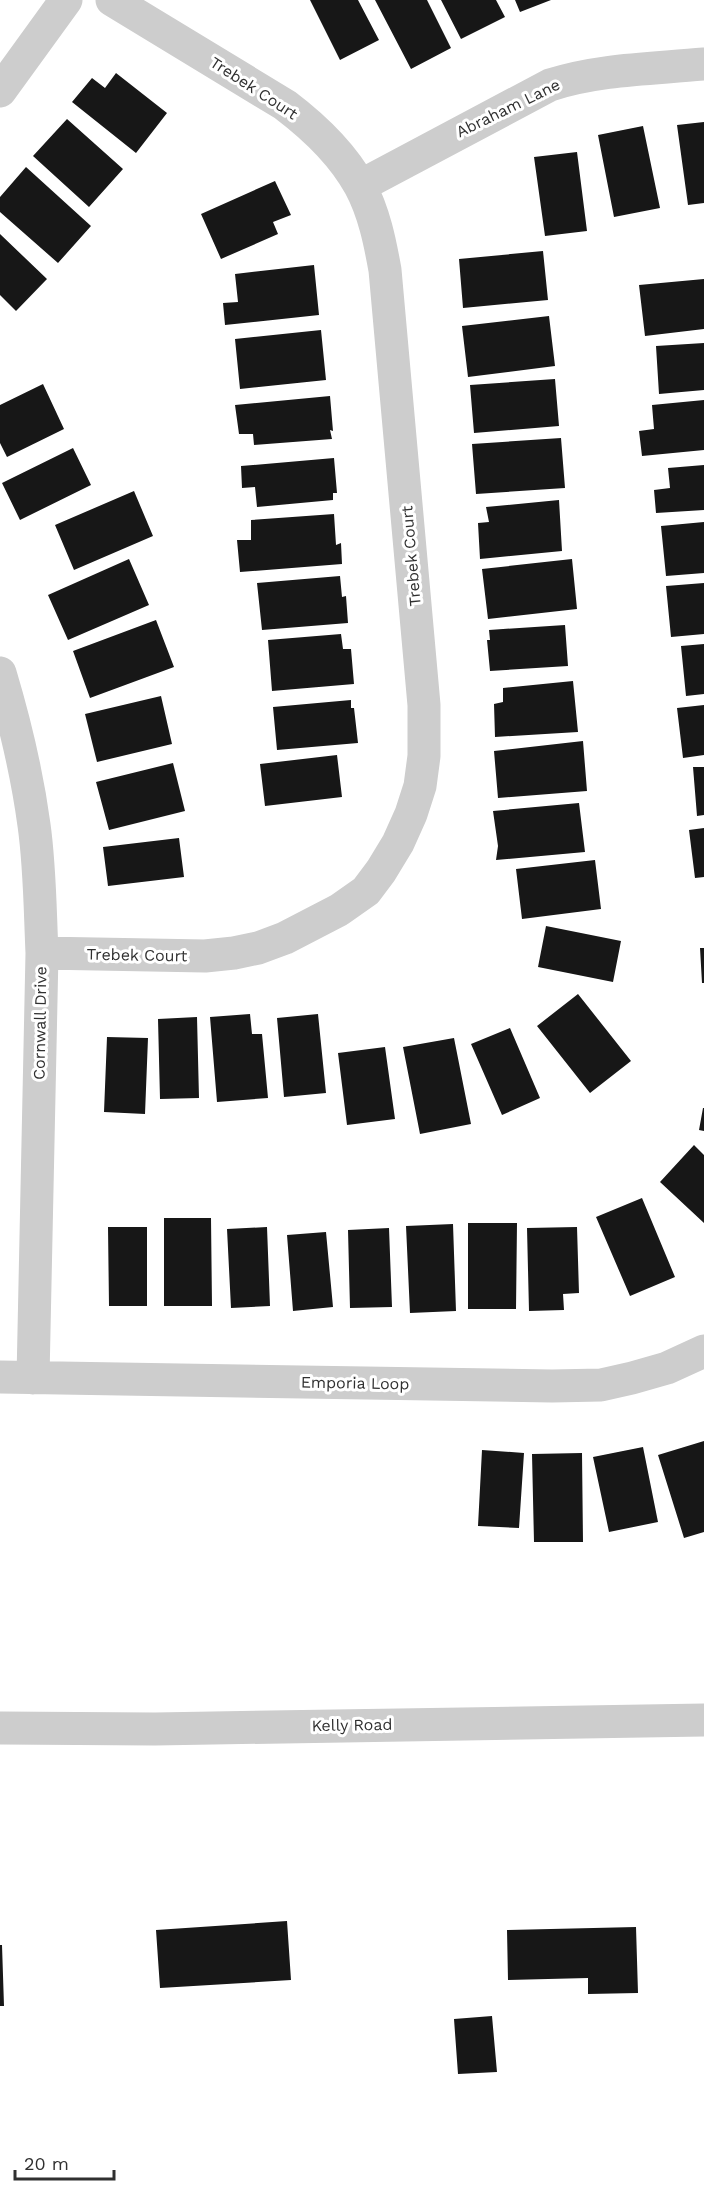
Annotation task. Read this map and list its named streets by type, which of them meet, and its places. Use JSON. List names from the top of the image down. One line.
{"streets":{"street":["Trebek Court","Abraham Lane","Cornwall Drive","Emporia Loop","Kelly Road"]},"crossings":[["Trebek Court","Abraham Lane"],["Trebek Court","Cornwall Drive"],["Cornwall Drive","Emporia Loop"]],"scale_bar":"20 m"}
